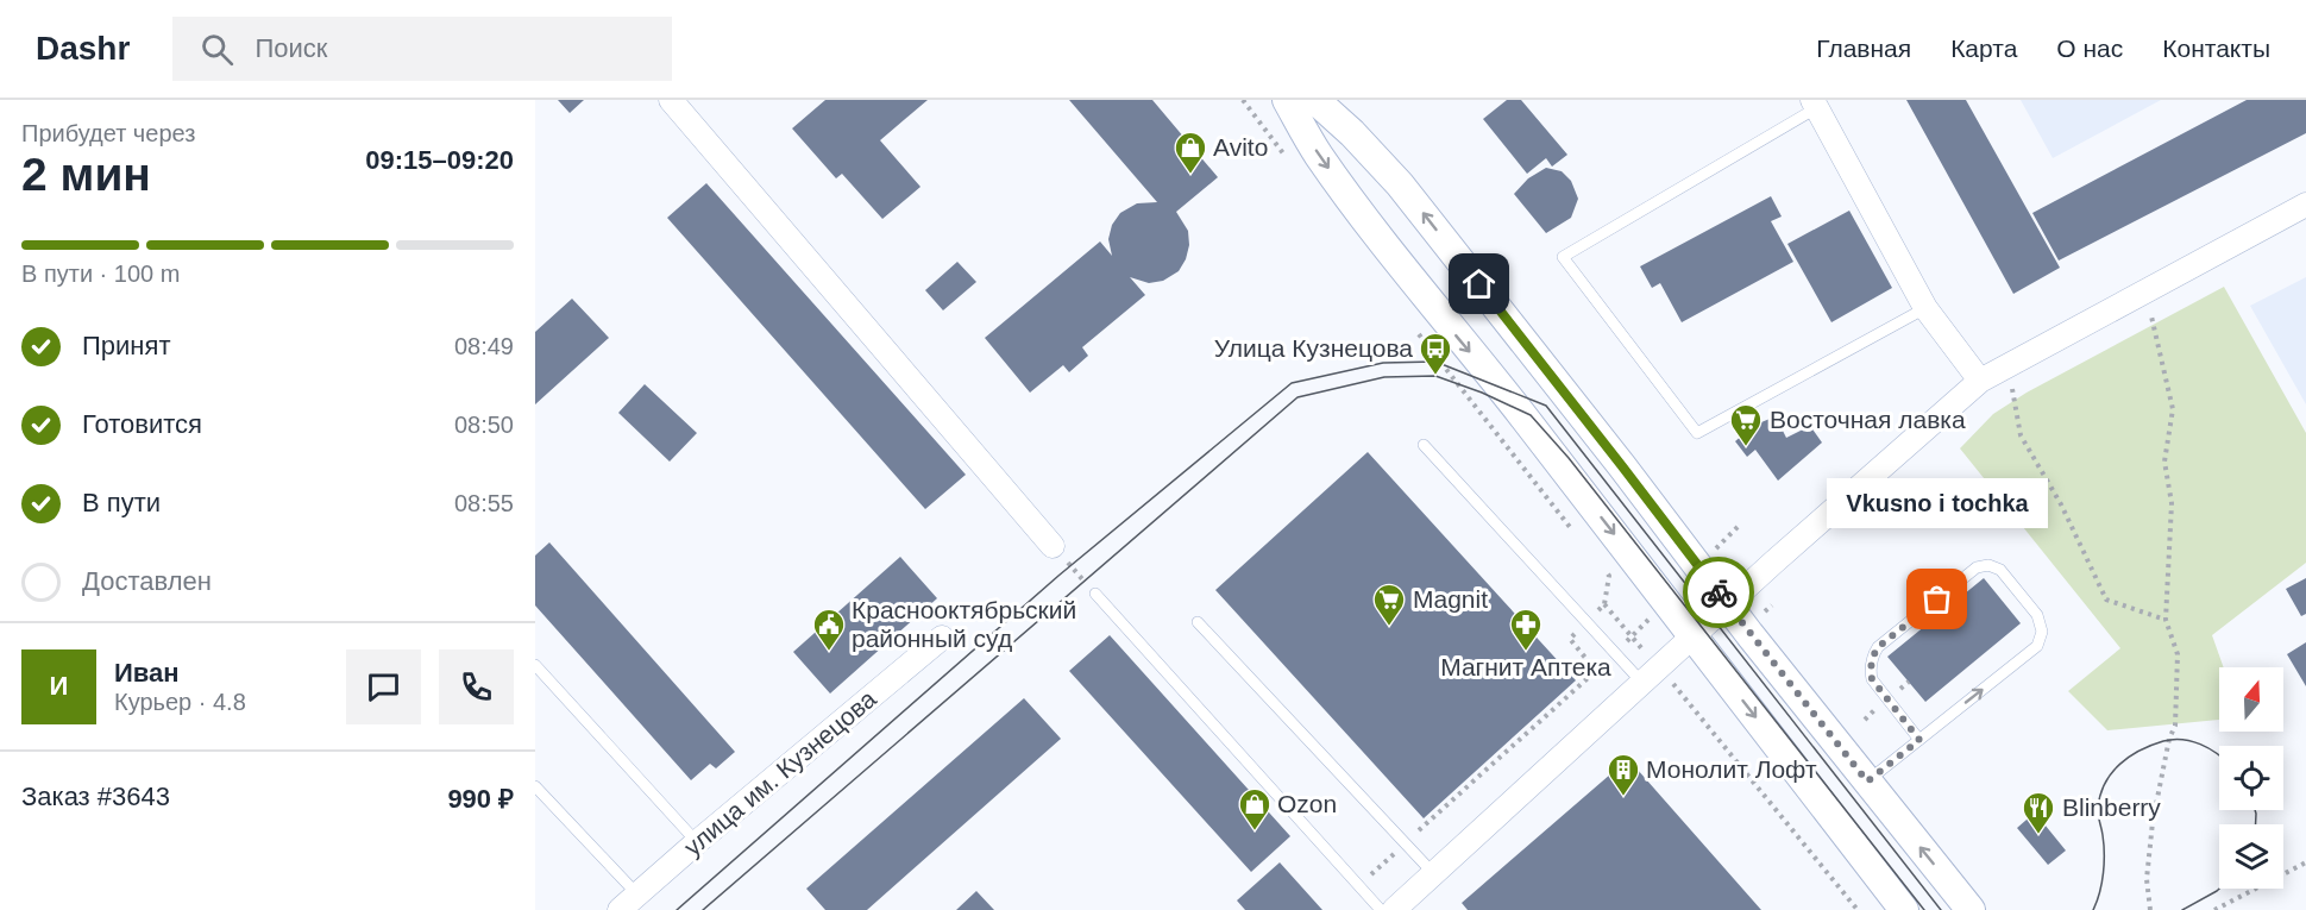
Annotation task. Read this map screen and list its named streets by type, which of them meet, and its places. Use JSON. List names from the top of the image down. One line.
{"streets":{"street":["улица им. Кузнецова"]},"places":{"shop":["Avito","Ozon"],"bus stop":["Улица Кузнецова"],"supermarket":["Восточная лавка","Magnit"],"other":["Vkusno i tochka"],"public building":["Краснооктябрьский районный суд"],"pharmacy":["Магнит Аптека"],"building":["Монолит Лофт"],"restaurant":["Blinberry"]},"north":"top","page":{"header":"Dashr","search":"Поиск","nav":["Главная","Карта","О нас","Контакты"],"heading":["2 мин","Прибудет через","09:15–09:20"],"panel":["Иван","Курьер · 4.8","Заказ #3643","990 ₽"],"bar":"В пути · 100 m","list":[["Принят","08:49"],["Готовится","08:50"],["В пути","08:55"],"Доставлен"],"bubble":"Vkusno i tochka","round":"И"}}
